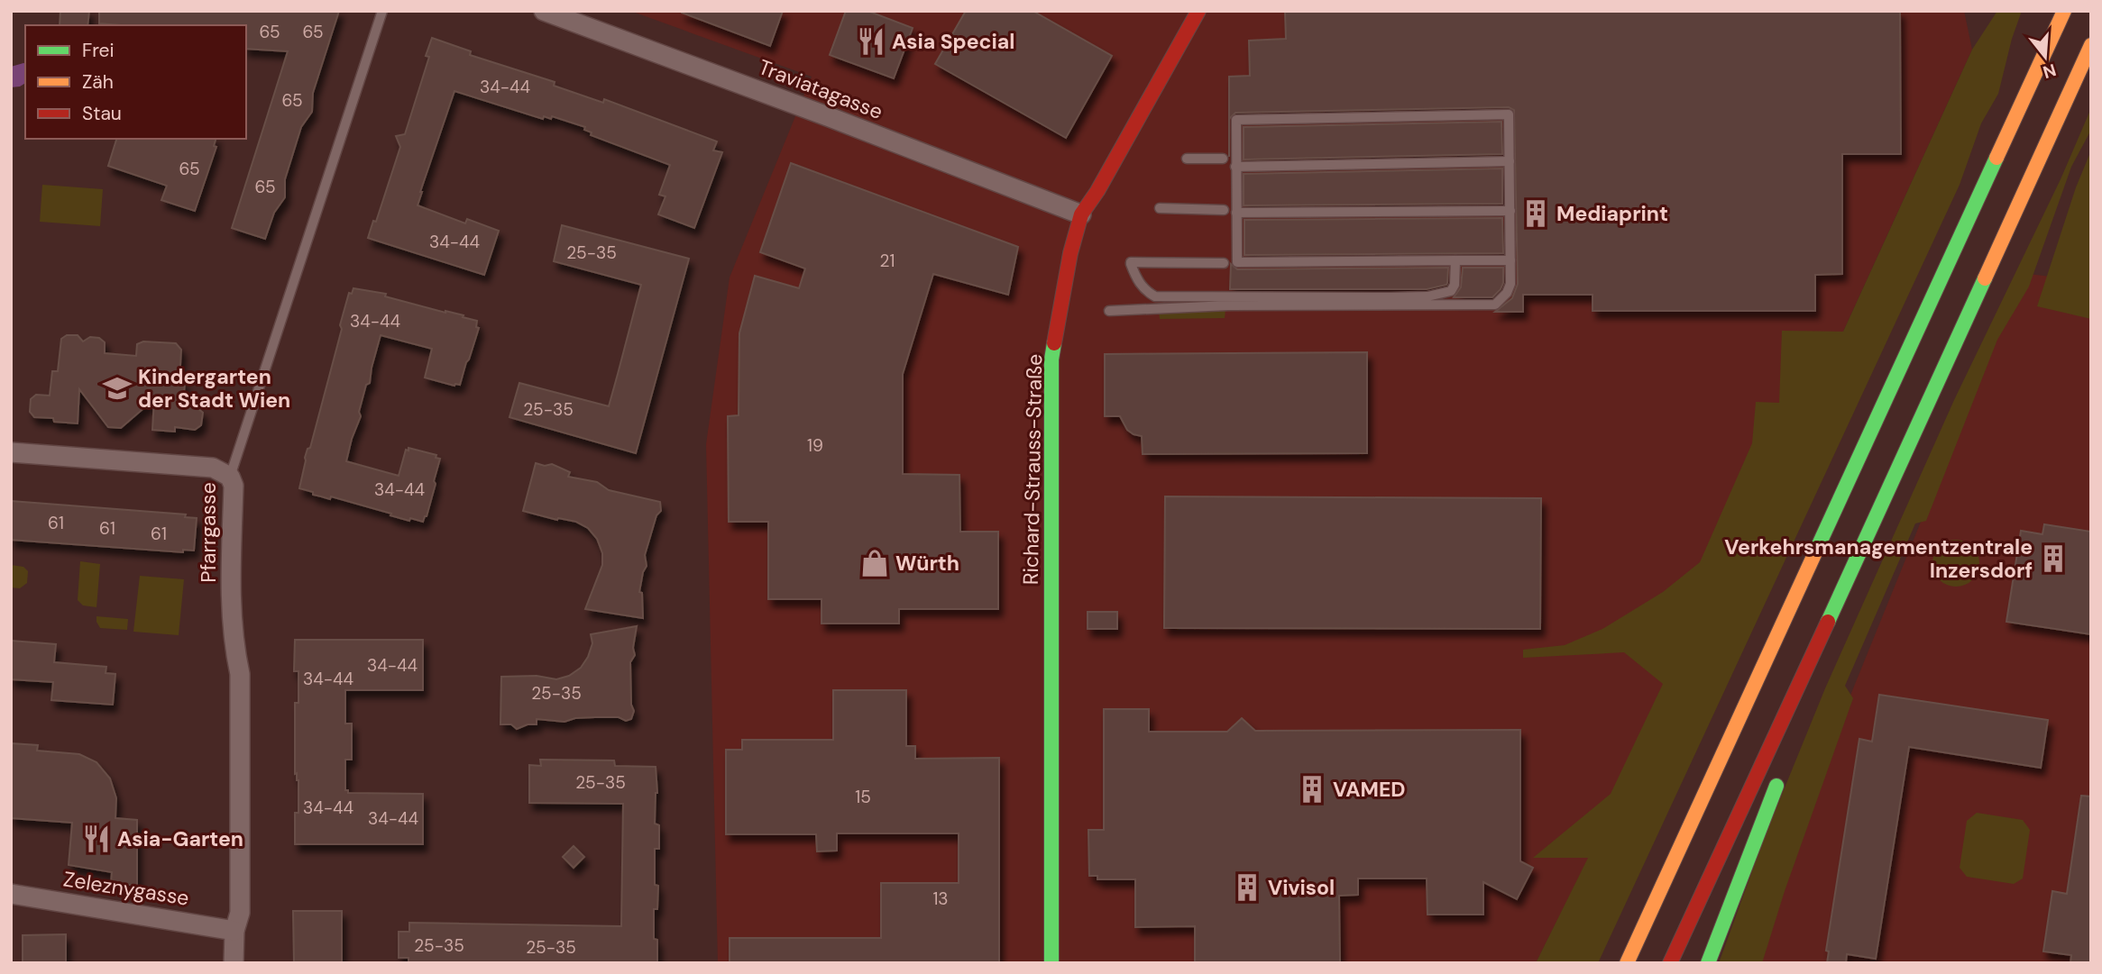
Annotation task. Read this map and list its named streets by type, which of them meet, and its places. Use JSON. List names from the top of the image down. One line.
{"streets":{"main road":["Richard-Strauss-Straße"],"street":["Traviatagasse","Pfarrgasse","Zeleznygasse"]},"crossings":[["Traviatagasse","Richard-Strauss-Straße"],["Pfarrgasse","Zeleznygasse"]],"places":{"restaurant":["Asia Special","Asia-Garten"],"building":["Mediaprint","Verkehrsmanagementzentrale Inzersdorf","VAMED","Vivisol"],"school or university":["Kindergarten der Stadt Wien"],"shop":["Würth"]},"house_numbers":["65","65","34-44","65","65","65","34-44","25-35","21","34-44","25-35","19","34-44","61","61","61","34-44","34-44","25-35","25-35","15","34-44","34-44","13","25-35","25-35"],"legend":["Frei","Zäh","Stau"],"north":"bottom"}
